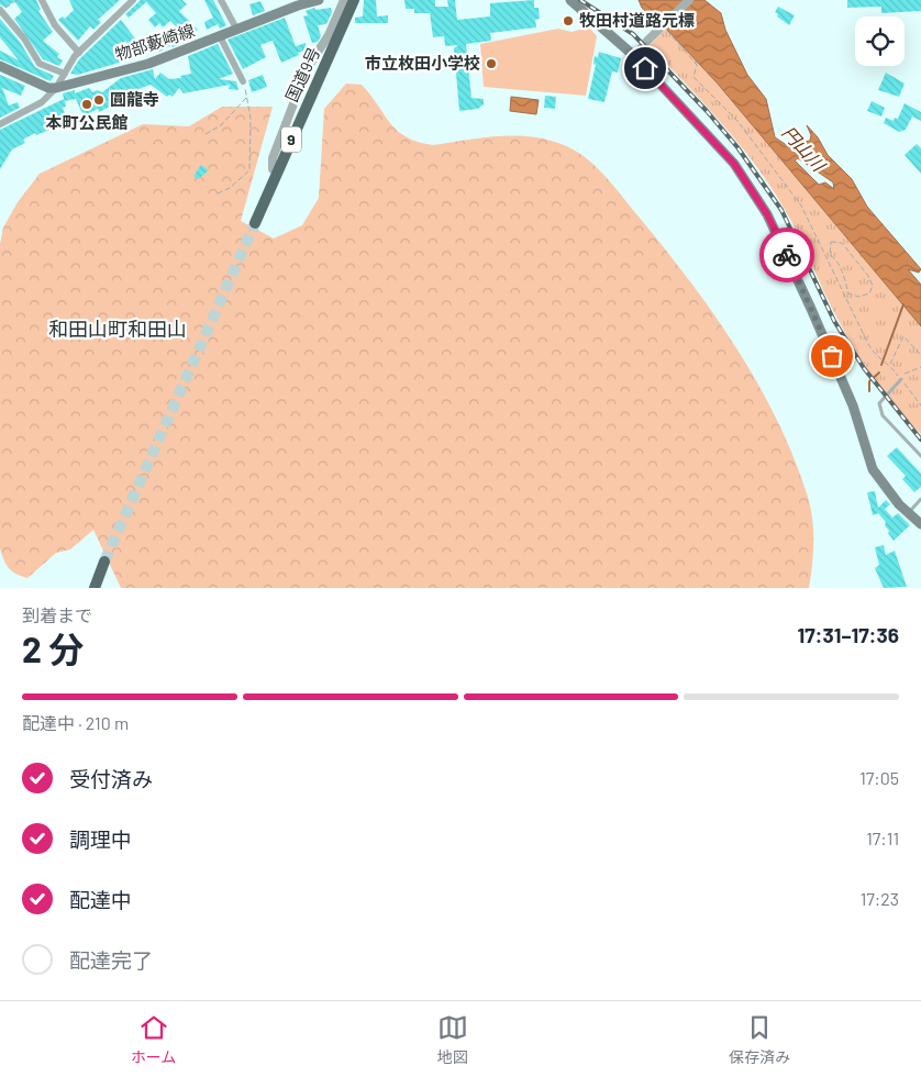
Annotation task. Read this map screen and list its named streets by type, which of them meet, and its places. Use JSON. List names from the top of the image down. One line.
{"streets":{"highway":["国道9号","9"],"main road":["物部藪崎線"]},"districts":["和田山町和田山"],"water":["円山川"],"places":["牧田村道路元標","市立枚田小学校","圓龍寺","本町公民館"],"page":{"heading":["2 分","到着まで","17:31–17:36"],"bar":"配達中 · 210 m","list":[["受付済み","17:05"],["調理中","17:11"],["配達中","17:23"],"配達完了"],"tabs":["ホーム","地図","保存済み"]}}
